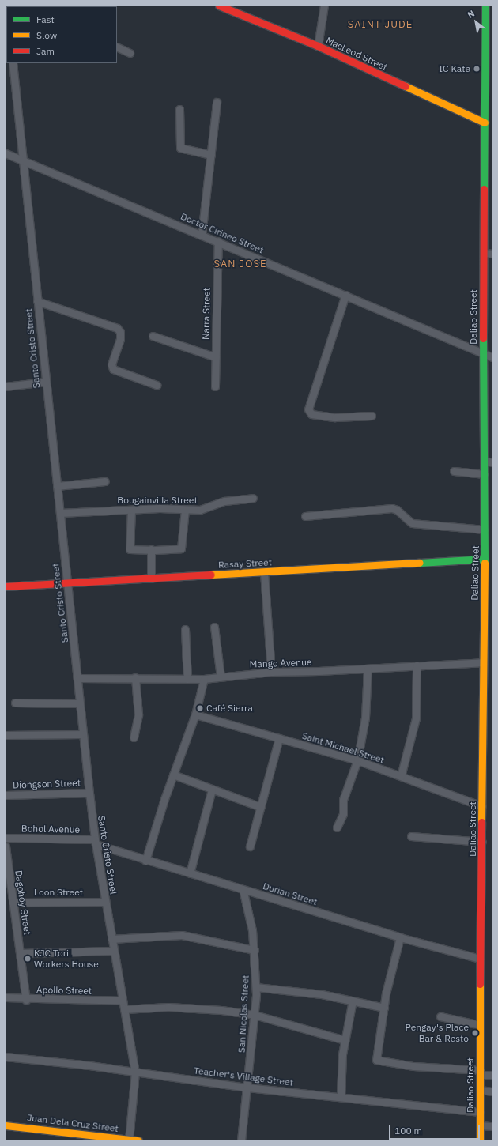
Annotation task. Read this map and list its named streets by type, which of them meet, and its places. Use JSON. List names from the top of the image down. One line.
{"streets":{"street":["MacLeod Street","Doctor Cirineo Street","Narra Street","Daliao Street","Santo Cristo Street","Bougainvilla Street","Rasay Street","Mango Avenue","Saint Michael Street","Diongson Street","Bohol Avenue","Loon Street","Durian Street","Dagohoy Street","Apollo Street","San Nicolas Street","Teacher's Village Street","Juan Dela Cruz Street"]},"crossings":[["MacLeod Street","Daliao Street"],["Doctor Cirineo Street","Narra Street"],["Doctor Cirineo Street","Daliao Street"],["Doctor Cirineo Street","Santo Cristo Street"],["Daliao Street","Rasay Street"],["Daliao Street","Mango Avenue"],["Daliao Street","Saint Michael Street"],["Daliao Street","Durian Street"],["Daliao Street","Teacher's Village Street"],["Santo Cristo Street","Bougainvilla Street"],["Santo Cristo Street","Rasay Street"],["Santo Cristo Street","Mango Avenue"],["Santo Cristo Street","Diongson Street"],["Santo Cristo Street","Bohol Avenue"],["Santo Cristo Street","Loon Street"],["Santo Cristo Street","Durian Street"],["Santo Cristo Street","Apollo Street"],["Santo Cristo Street","Teacher's Village Street"],["Santo Cristo Street","Juan Dela Cruz Street"],["Bohol Avenue","Durian Street"],["Loon Street","Dagohoy Street"],["Durian Street","San Nicolas Street"],["Dagohoy Street","Apollo Street"],["San Nicolas Street","Teacher's Village Street"]],"districts":["SAINT JUDE","SAN JOSE"],"places":["IC Kate","Café Sierra","KJC Toril Workers House","Pengay's Place Bar & Resto"],"legend":["Fast","Slow","Jam"],"scale_bar":"100 m","north":"top left"}
